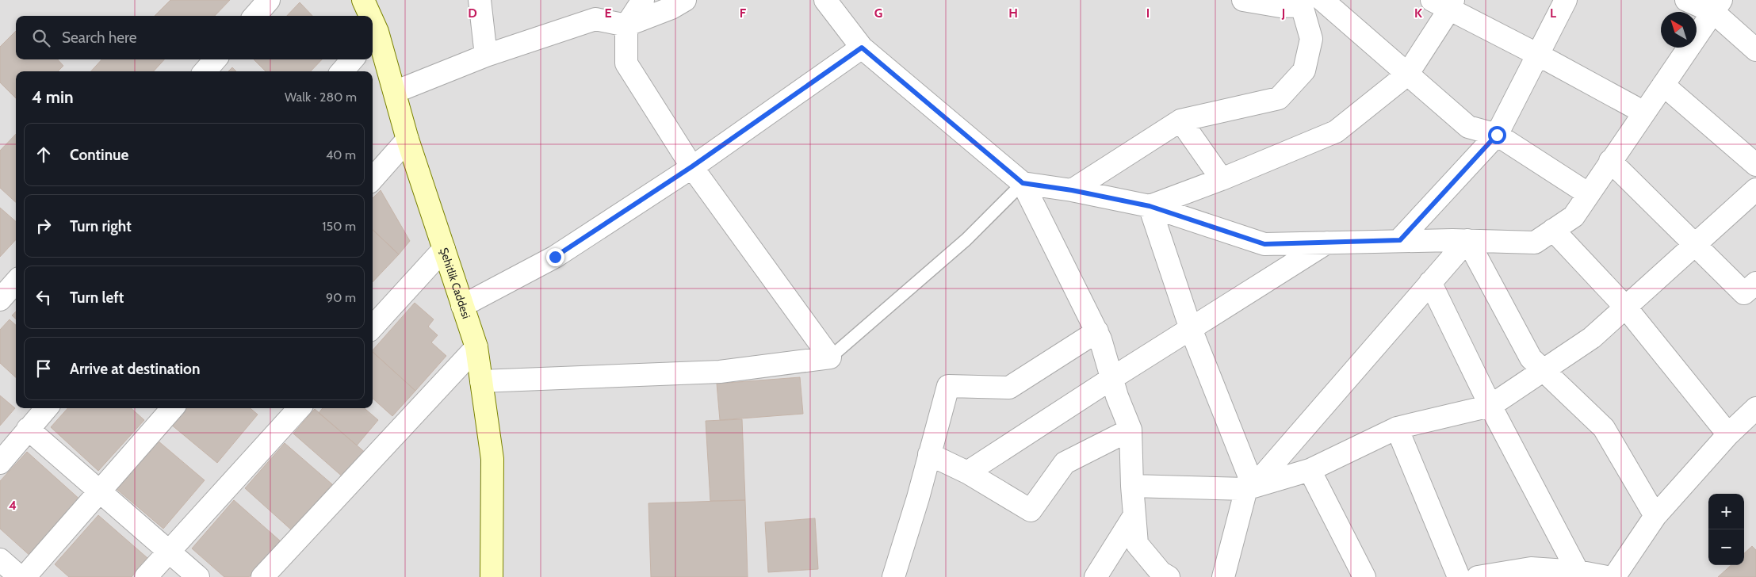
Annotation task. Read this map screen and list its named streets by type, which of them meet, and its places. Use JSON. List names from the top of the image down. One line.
{"streets":{"street":["Şehitlik Caddesi"]},"north":"top left","page":{"search":"Search here","heading":["4 min","Walk · 280 m"],"list":[["Continue","40 m"],["Turn right","150 m"],["Turn left","90 m"],"Arrive at destination"],"map_buttons":["+","−"]},"grid":{"columns":["D","E","F","G","H","I","J","K","L"],"rows":["4"]}}
